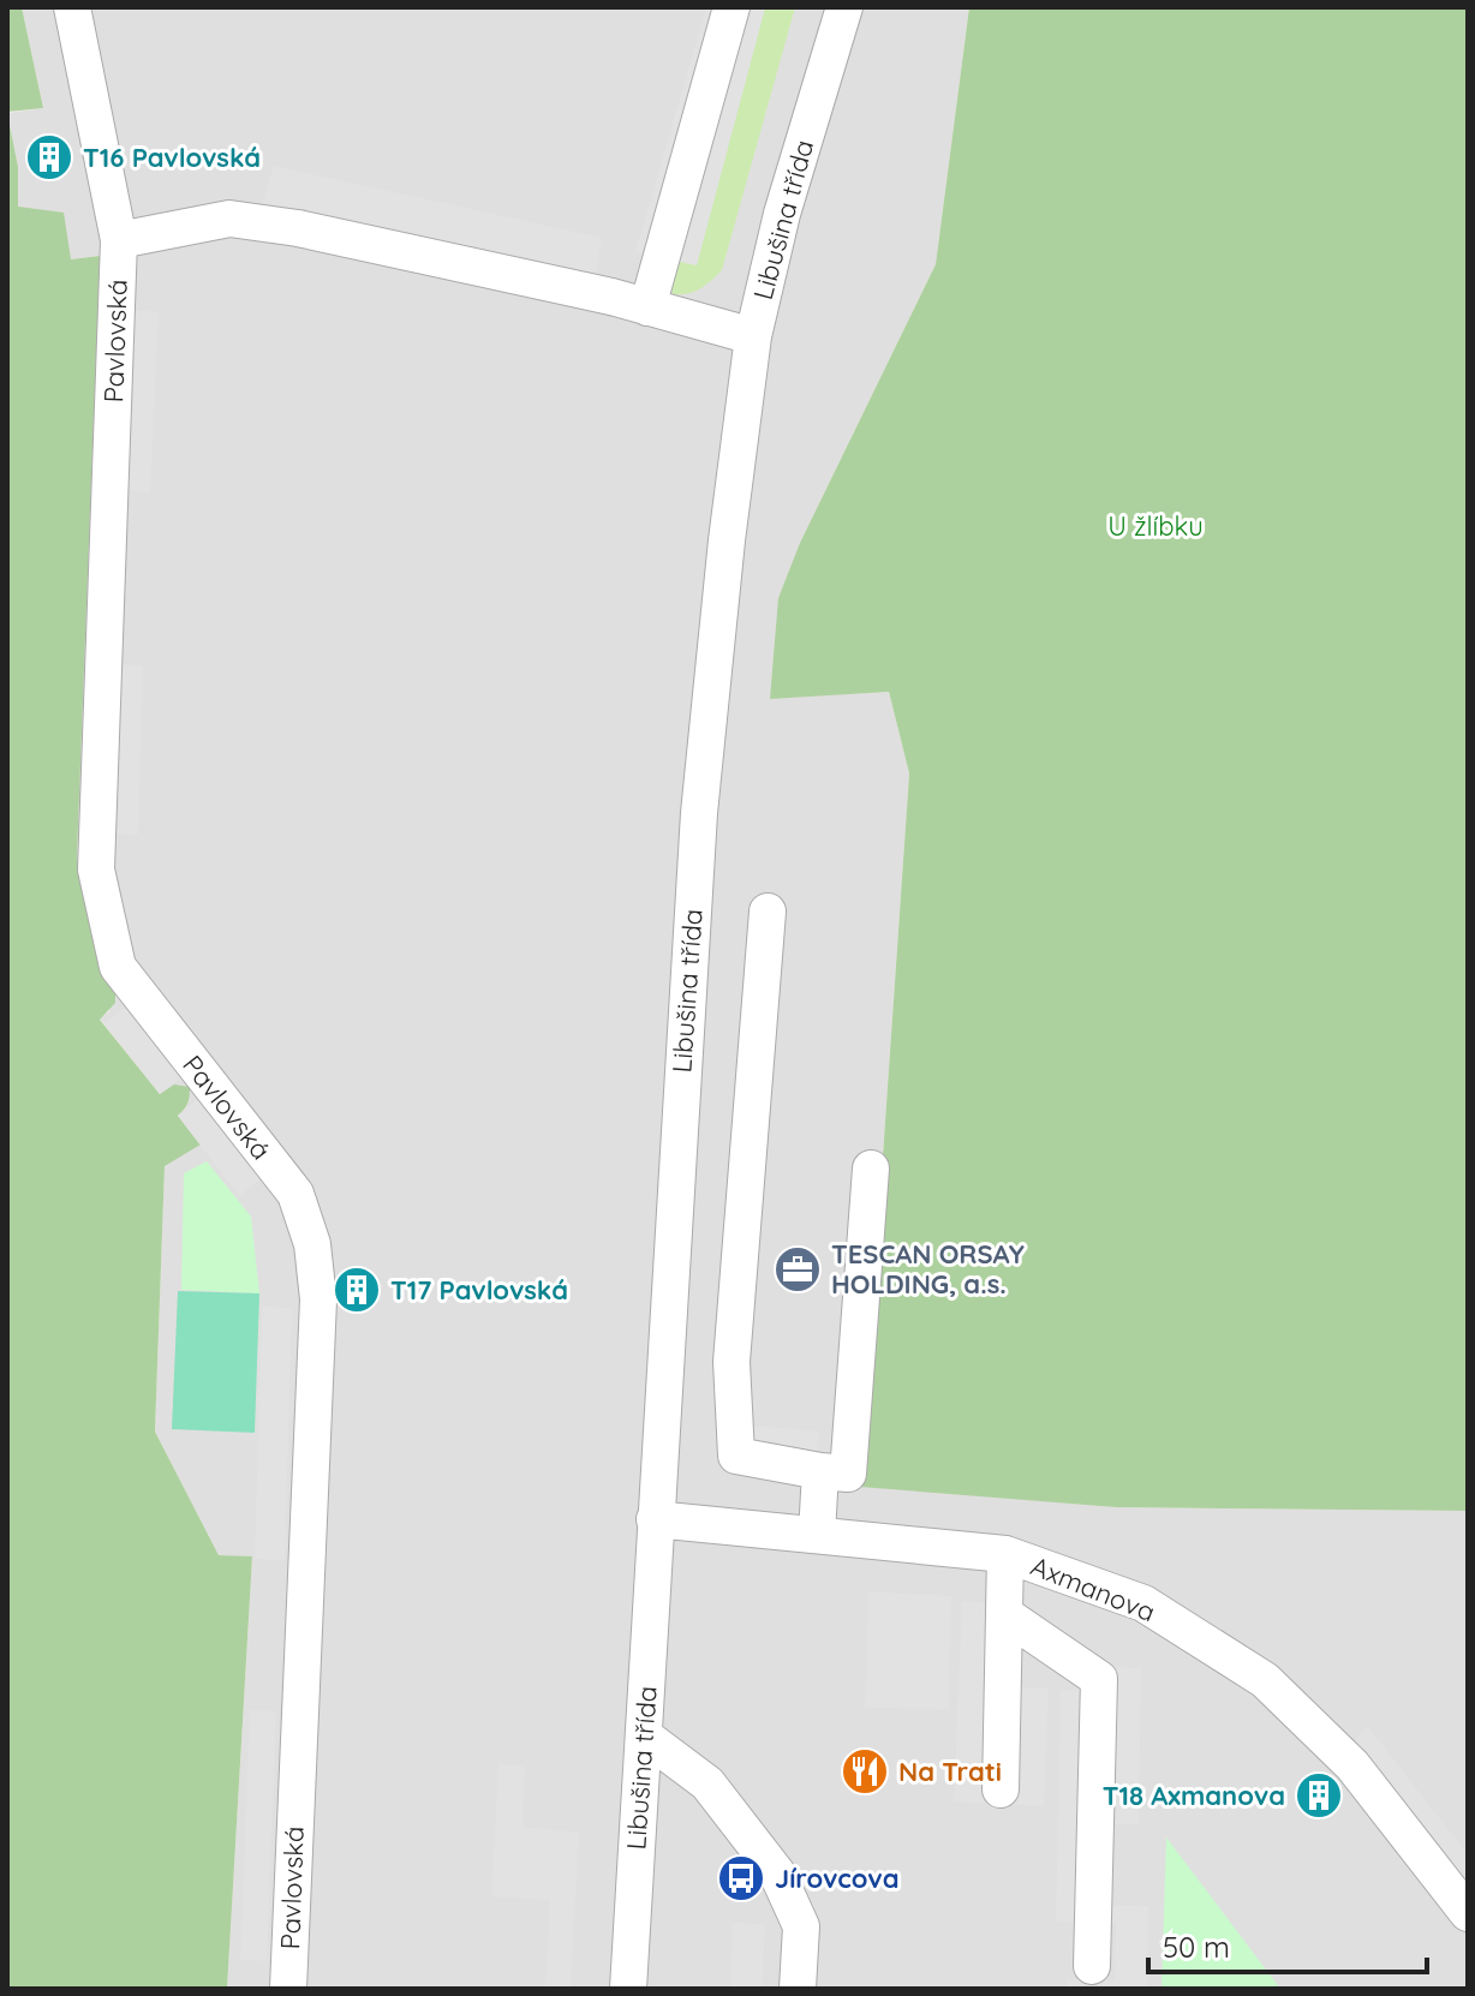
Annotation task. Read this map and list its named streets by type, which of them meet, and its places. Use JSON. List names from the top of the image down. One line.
{"streets":{"street":["Libušina třída","Pavlovská","Axmanova"]},"crossings":[["Libušina třída","Axmanova"]],"parks":["U žlíbku"],"places":{"building":["T16 Pavlovská","T17 Pavlovská","T18 Axmanova"],"office":["TESCAN ORSAY HOLDING, a.s."],"restaurant":["Na Trati"],"bus stop":["Jírovcova"]},"scale_bar":"50 m"}
